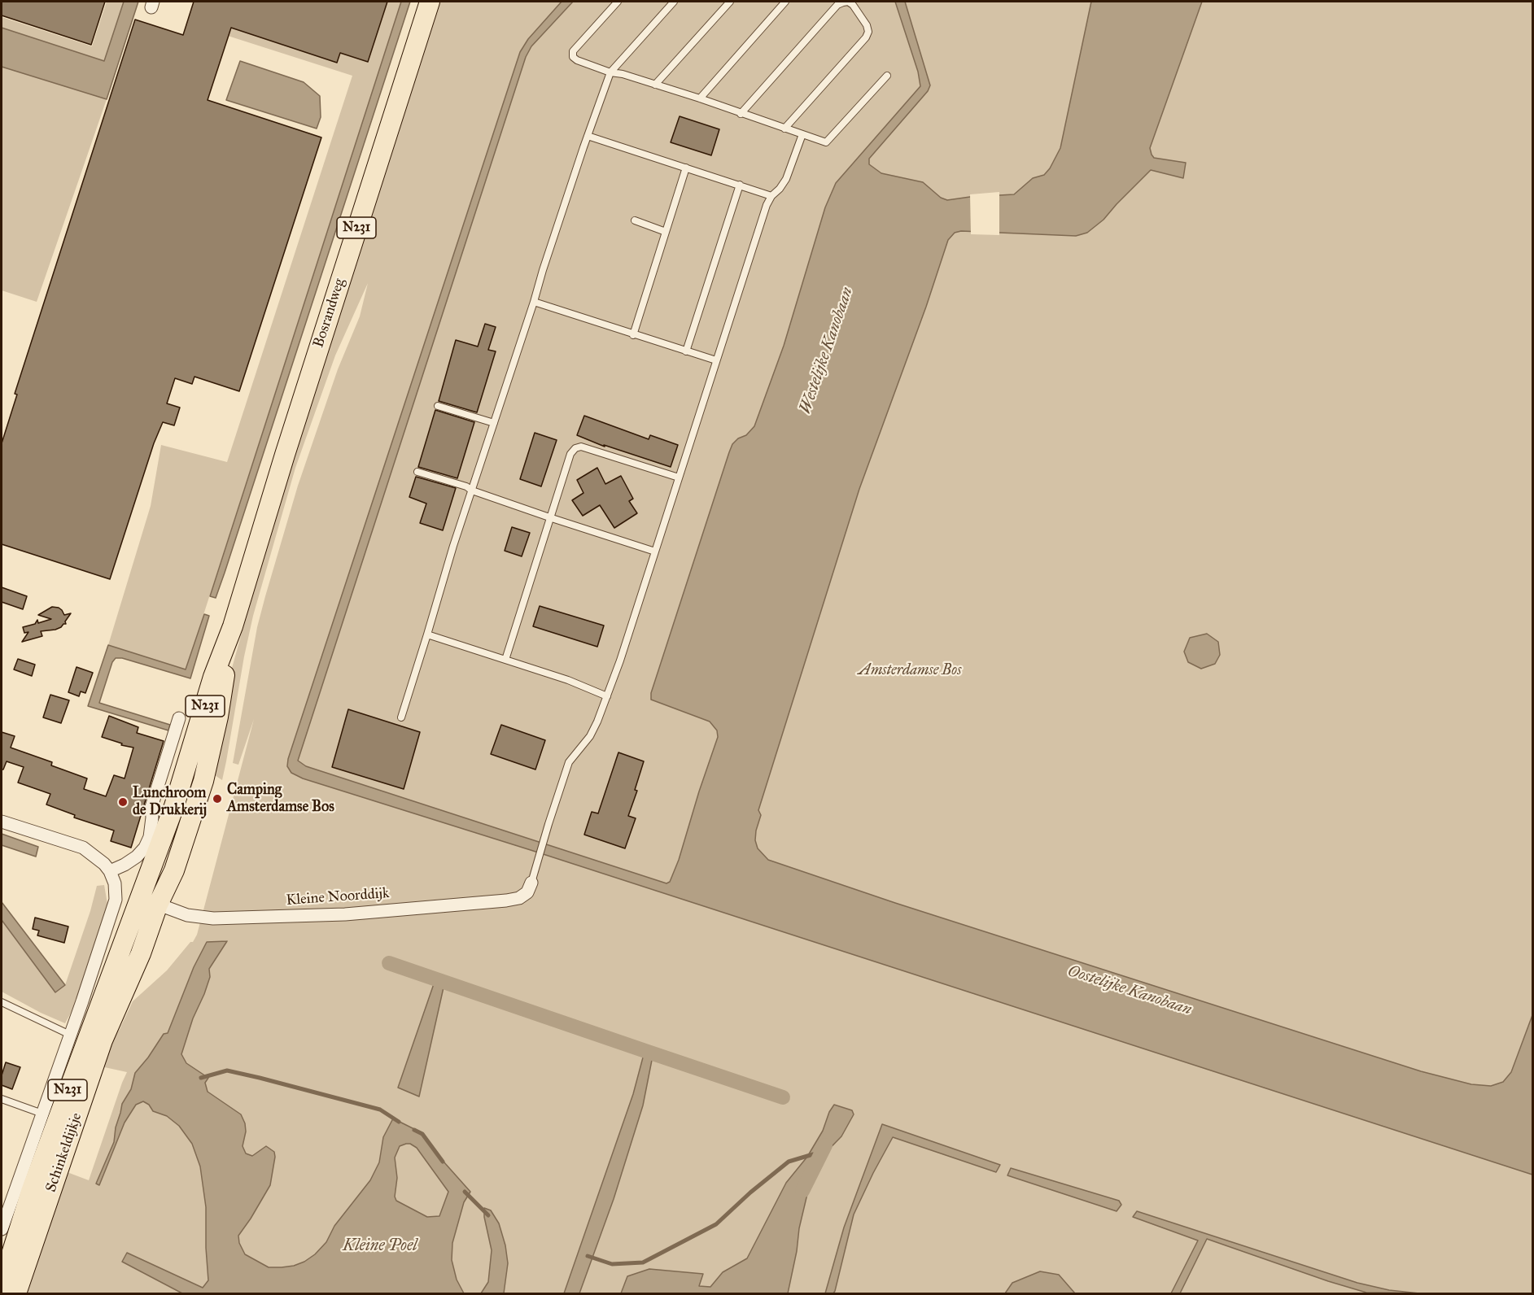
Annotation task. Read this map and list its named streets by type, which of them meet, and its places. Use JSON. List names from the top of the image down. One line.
{"streets":{"main road":["N231","Bosrandweg","Schinkeldijkje"],"street":["Kleine Noorddijk"]},"crossings":[["Bosrandweg","Kleine Noorddijk"],["Bosrandweg","Schinkeldijkje"],["Kleine Noorddijk","Schinkeldijkje"]],"water":["Westelijke Kanobaan","Oostelijke Kanobaan","Kleine Poel"],"parks":["Amsterdamse Bos"],"places":["Camping Amsterdamse Bos","Lunchroom de Drukkerij"]}
